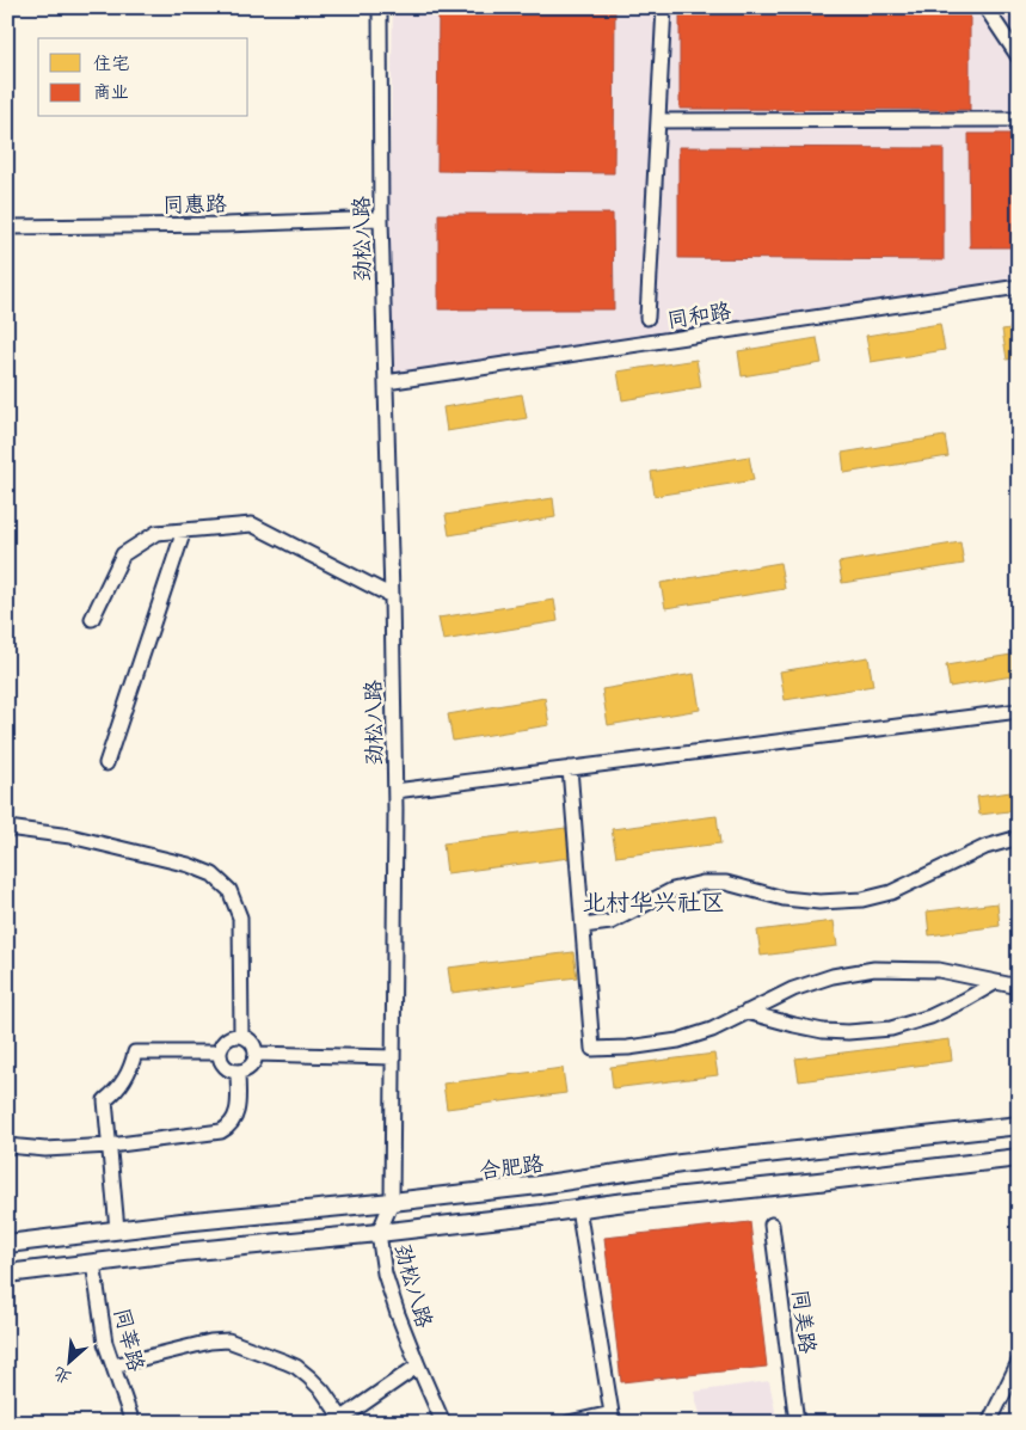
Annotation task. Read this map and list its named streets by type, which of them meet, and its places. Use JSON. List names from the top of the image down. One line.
{"streets":{"main road":["合肥路"],"street":["同惠路","劲松八路","同和路","同美路","同莘路"]},"crossings":[["同惠路","劲松八路"],["劲松八路","同和路"],["劲松八路","合肥路"]],"districts":["北村华兴社区"],"legend":["住宅","商业"],"north":"bottom left"}
